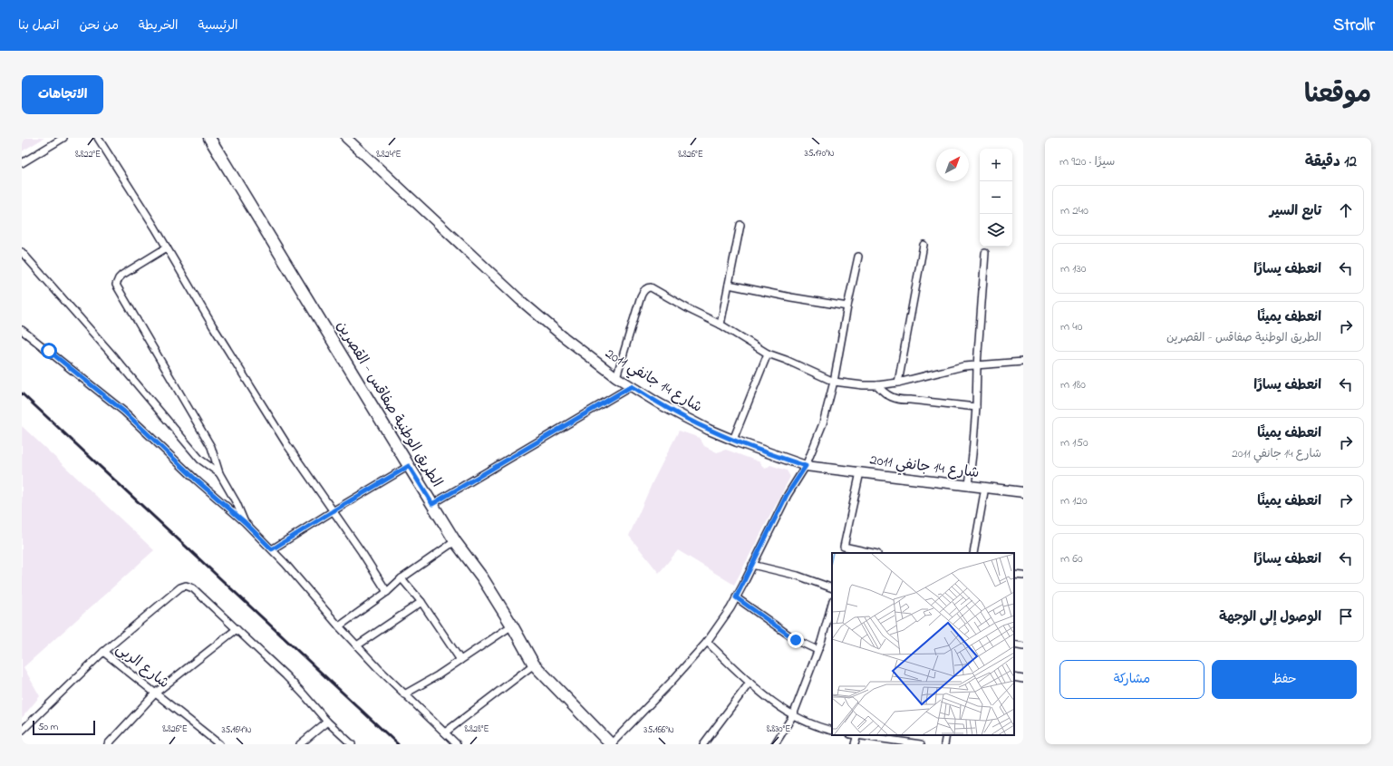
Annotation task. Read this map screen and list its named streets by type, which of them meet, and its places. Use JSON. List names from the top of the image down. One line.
{"streets":{"main road":["شارع 14 جانفي 2011","الطريق الوطنية صفاقس - القصرين"],"street":["شارع الربى"]},"scale_bar":"50 m","north":"top right","page":{"header":"Strollr","nav":["الرئيسية","الخريطة","من نحن","اتصل بنا"],"title":"موقعنا","buttons":["الاتجاهات",["حفظ","مشاركة"]],"heading":["12 دقيقة","سيرًا · 920 m"],"map_buttons":["+","−"],"list":[["تابع السير","240 m"],["انعطف يسارًا","130 m"],["انعطف يمينًا","الطريق الوطنية صفاقس - القصرين","40 m"],["انعطف يسارًا","180 m"],["انعطف يمينًا","شارع 14 جانفي 2011","150 m"],["انعطف يمينًا","120 m"],["انعطف يسارًا","60 m"],"الوصول إلى الوجهة"],"scale":"50 m"},"coordinates":["35.170°N","8.822°E","8.824°E","8.826°E","8.828°E","8.830°E","35.164°N","35.166°N"]}
